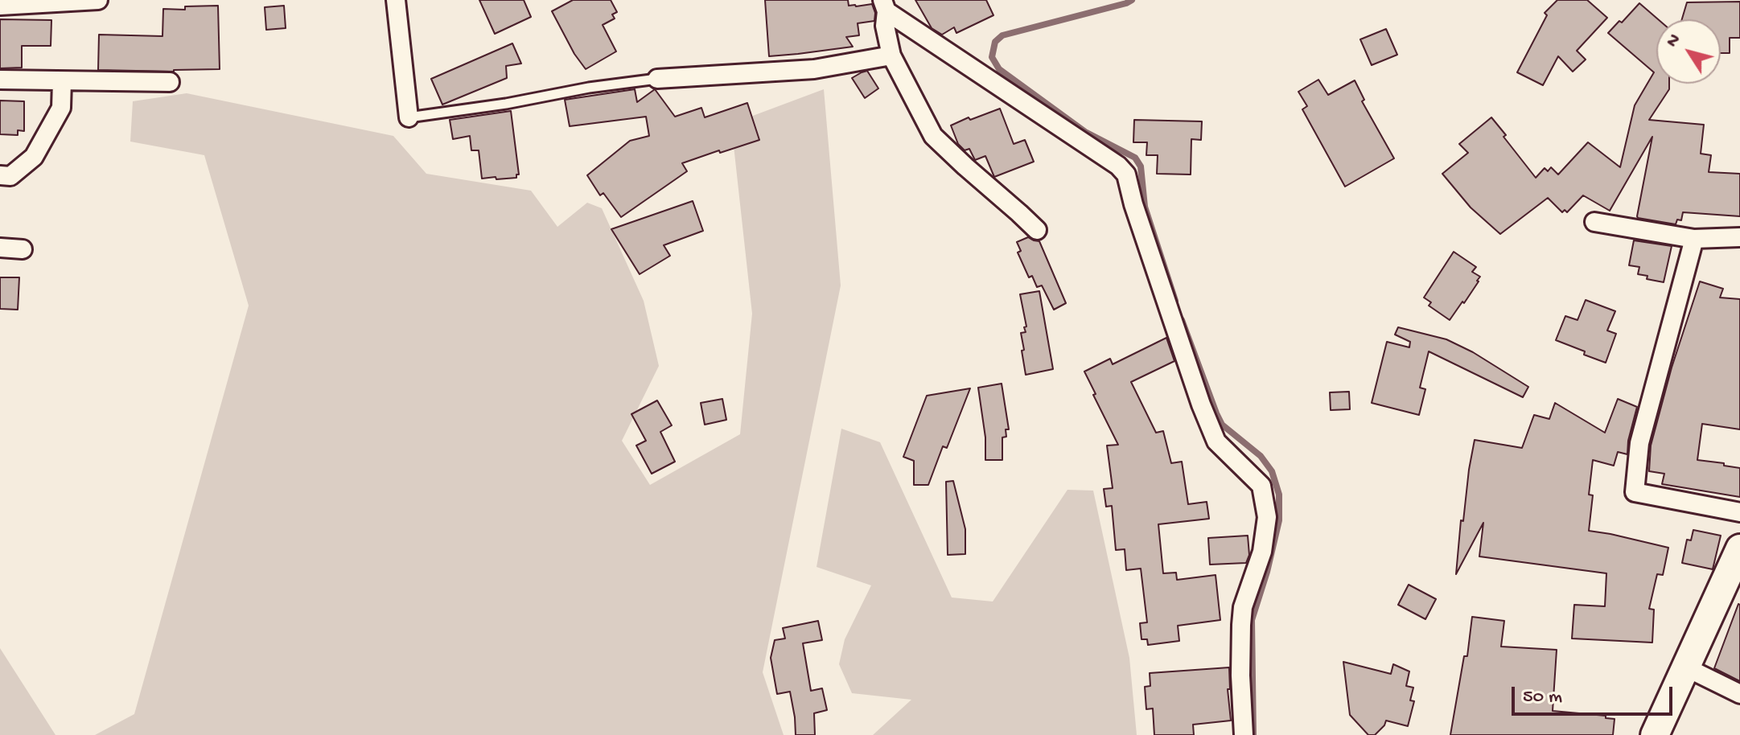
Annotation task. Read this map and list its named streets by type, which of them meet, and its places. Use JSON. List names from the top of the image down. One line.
{"scale_bar":"50 m","north":"top left"}
